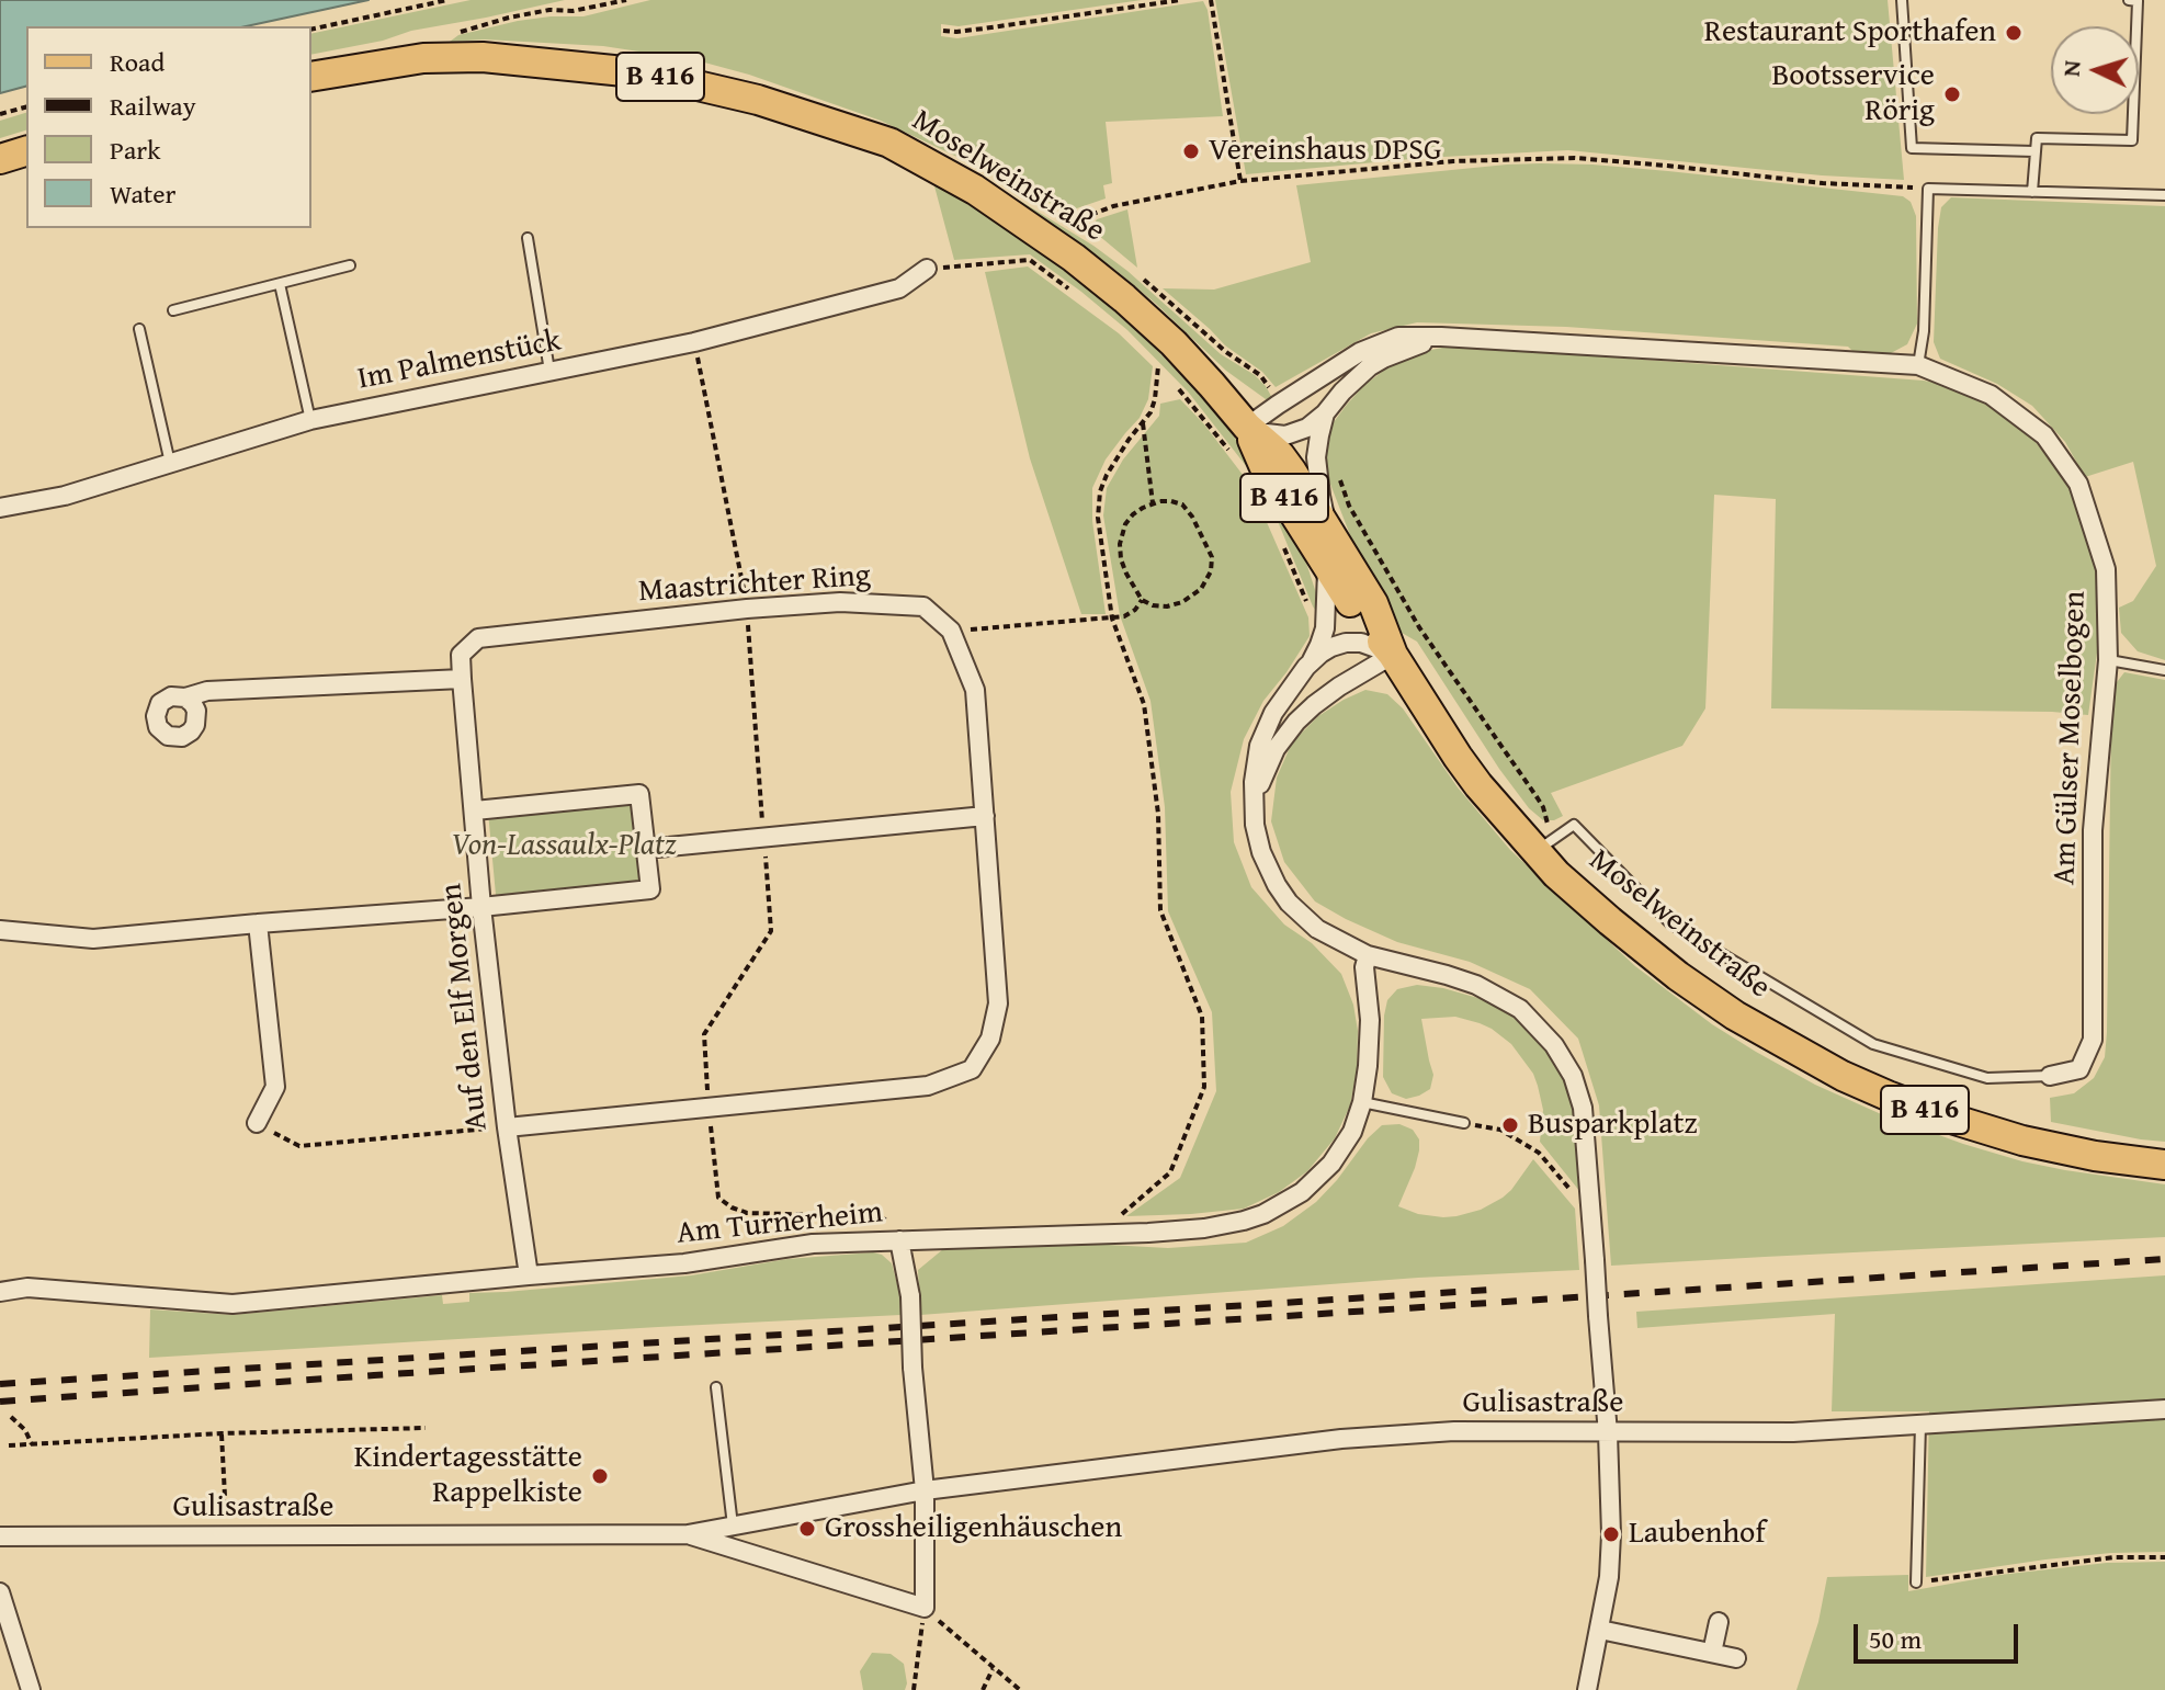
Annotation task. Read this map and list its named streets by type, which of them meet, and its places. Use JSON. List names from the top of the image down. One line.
{"streets":{"main road":["B 416","Moselweinstraße"],"street":["Im Palmenstück","Maastrichter Ring","Am Gülser Moselbogen","Auf den Elf Morgen","Am Turnerheim","Gulisastraße"]},"crossings":[["Moselweinstraße","Am Gülser Moselbogen"],["Maastrichter Ring","Auf den Elf Morgen"],["Auf den Elf Morgen","Am Turnerheim"]],"parks":["Von-Lassaulx-Platz"],"places":["Restaurant Sporthafen","Bootsservice Rörig","Vereinshaus DPSG","Busparkplatz","Kindertagesstätte Rappelkiste","Grossheiligenhäuschen","Laubenhof"],"legend":["Road","Railway","Park","Water"],"scale_bar":"50 m","north":"left"}
